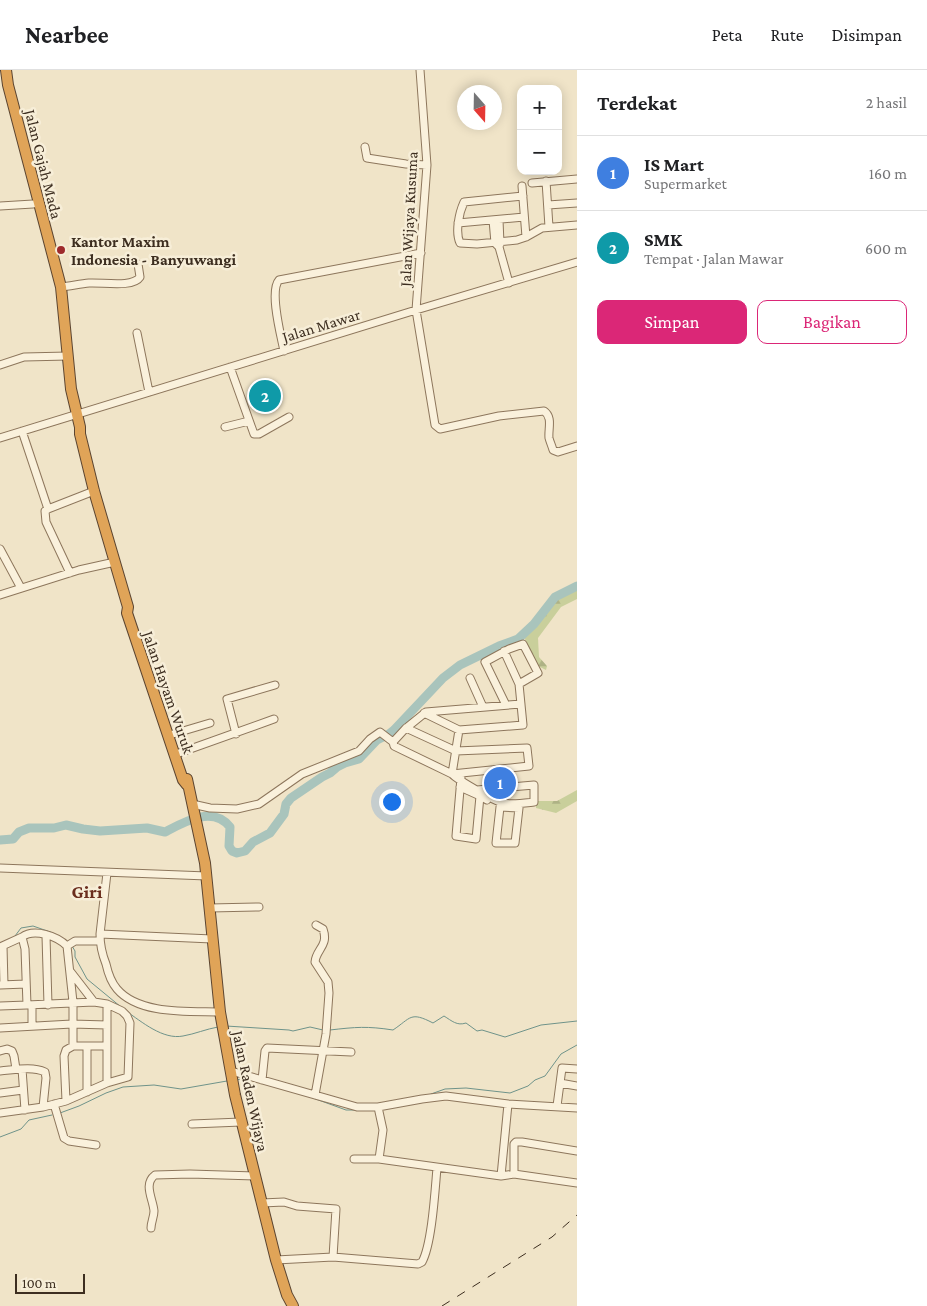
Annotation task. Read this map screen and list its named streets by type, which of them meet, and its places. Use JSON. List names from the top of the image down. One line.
{"streets":{"highway":["Jalan Gajah Mada","Jalan Hayam Wuruk","Jalan Raden Wijaya"],"street":["Jalan Wijaya Kusuma","Jalan Mawar"]},"crossings":[["Jalan Gajah Mada","Jalan Mawar"],["Jalan Gajah Mada","Jalan Hayam Wuruk"],["Jalan Wijaya Kusuma","Jalan Mawar"],["Jalan Mawar","Jalan Hayam Wuruk"],["Jalan Hayam Wuruk","Jalan Raden Wijaya"]],"districts":["Giri"],"places":["Kantor Maxim Indonesia - Banyuwangi"],"scale_bar":"100 m","north":"bottom","page":{"header":"Nearbee","nav":["Peta","Rute","Disimpan"],"heading":["Terdekat","2 hasil"],"map_buttons":["+","−"],"list":[{"mark":"1","name":"IS Mart","note":"Supermarket","value":"160 m"},{"mark":"2","name":"SMK","note":"Tempat · Jalan Mawar","value":"600 m"}],"buttons":["Simpan","Bagikan"],"pins":["2","1"],"scale":"100 m"}}
